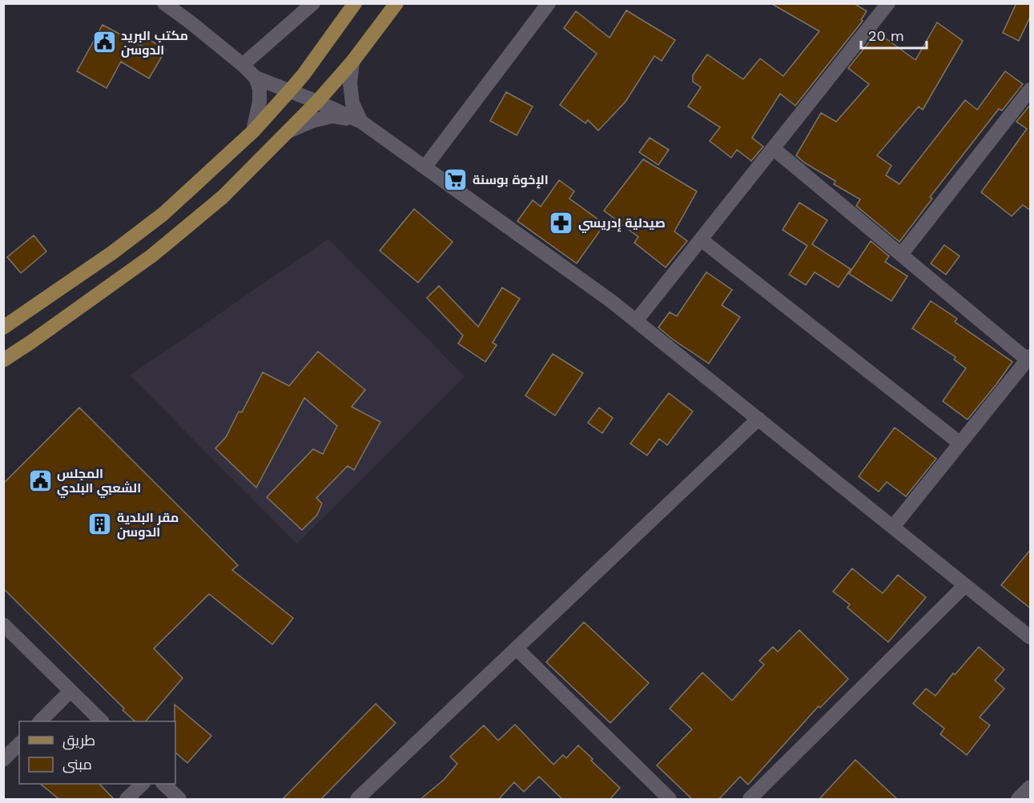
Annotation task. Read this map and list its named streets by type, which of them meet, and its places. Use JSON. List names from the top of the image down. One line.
{"places":{"public building":["مكتب البريد الدوسن","المجلس الشعبي البلدي"],"supermarket":["الإخوة بوسنة"],"pharmacy":["صيدلية إدريسي"],"building":["مقر البلدية الدوسن"]},"legend":["طريق","مبنى"],"scale_bar":"20 m"}
